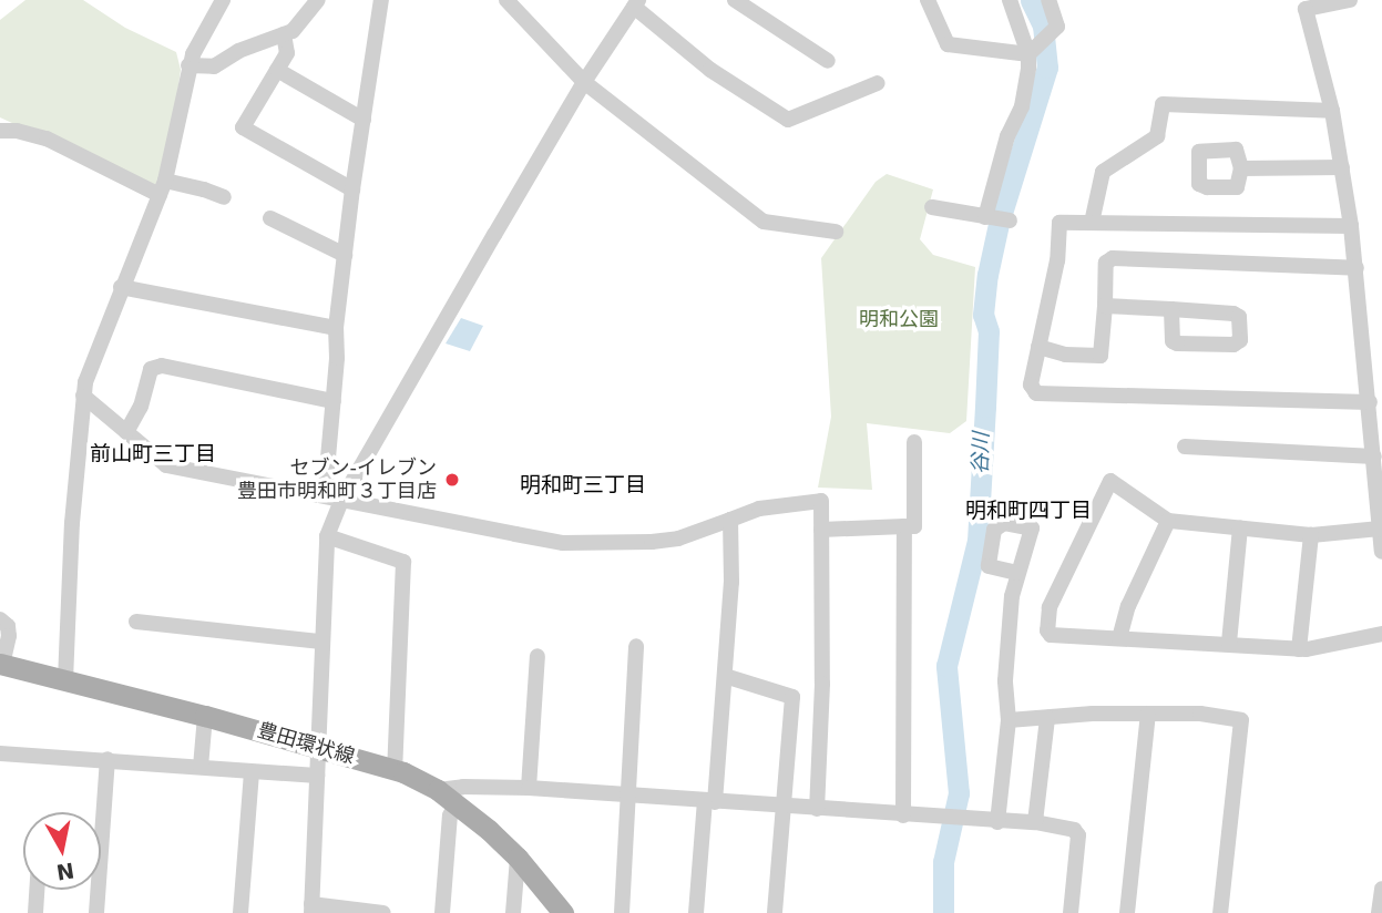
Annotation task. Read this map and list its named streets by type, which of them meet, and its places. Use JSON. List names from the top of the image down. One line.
{"streets":{"main road":["豊田環状線"]},"districts":["前山町三丁目","明和町三丁目","明和町四丁目"],"water":["谷川"],"parks":["明和公園"],"places":["セブン-イレブン 豊田市明和町３丁目店"],"north":"bottom"}
